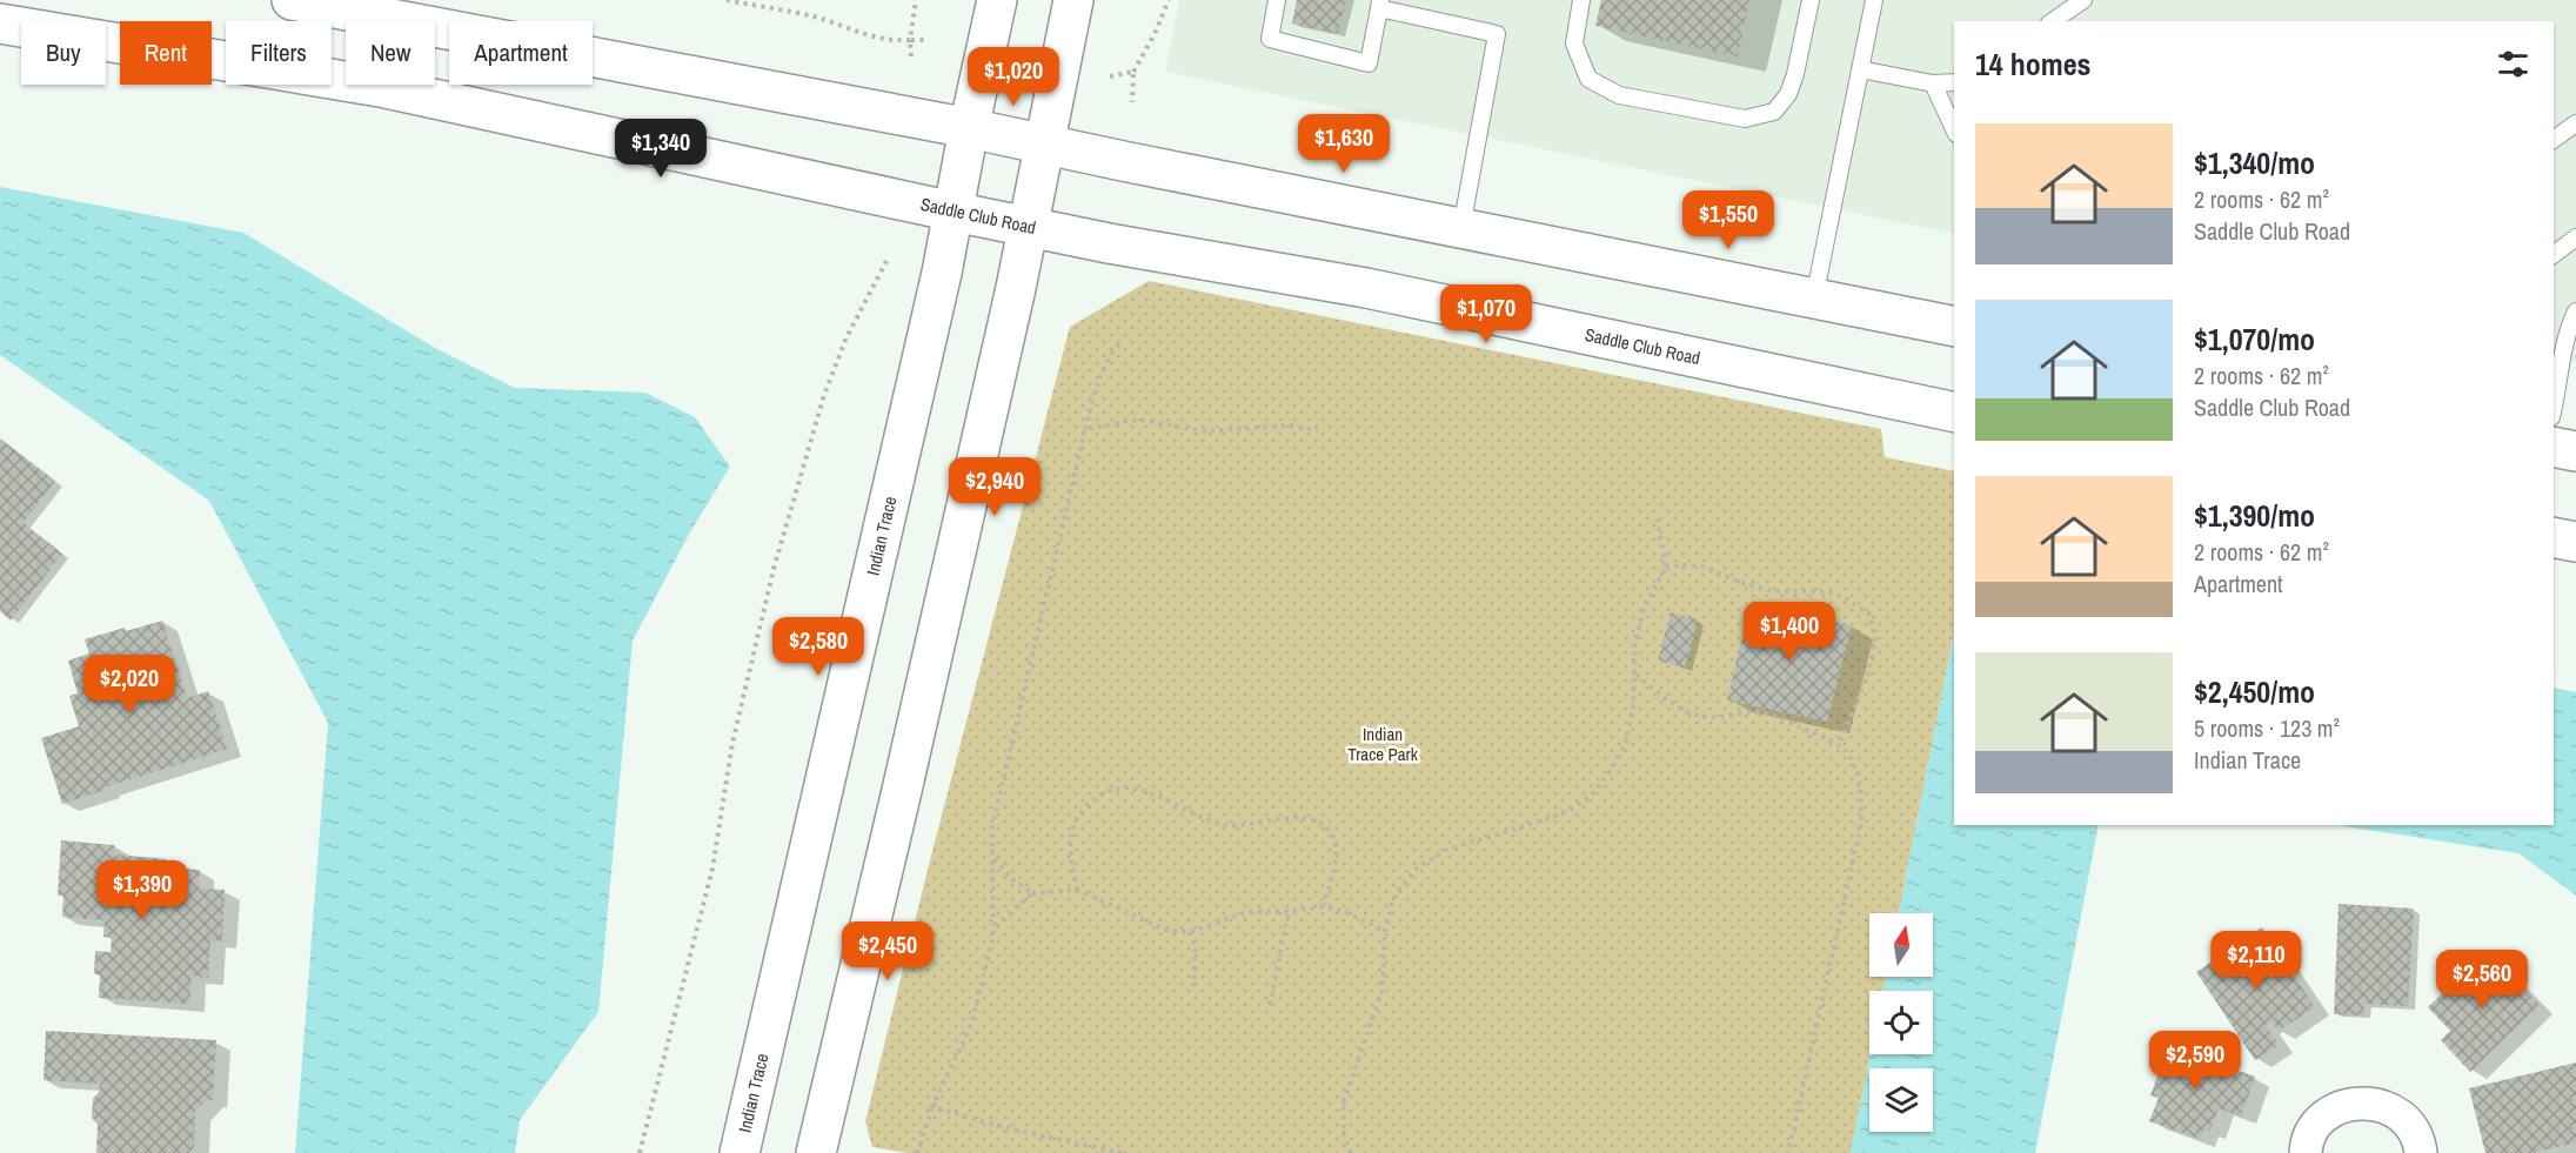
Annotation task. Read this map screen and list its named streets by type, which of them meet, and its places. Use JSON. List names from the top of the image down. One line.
{"streets":{"street":["Saddle Club Road","Indian Trace"]},"crossings":[["Saddle Club Road","Indian Trace"]],"parks":["Indian Trace Park"],"north":"top","page":{"chip":["Buy","Rent","Filters","New","Apartment"],"heading":"14 homes","price":["$1,020","$1,630","$1,340","$1,550","$1,070","$2,940","$1,400","$2,580","$2,020","$1,390","$2,450","$2,110","$2,560","$2,590"],"list":[{"name":"$1,340/mo","note":"2 rooms · 62 m² · Saddle Club Road"},{"name":"$1,070/mo","note":"2 rooms · 62 m² · Saddle Club Road"},{"name":"$1,390/mo","note":"2 rooms · 62 m² · Apartment"},{"name":"$2,450/mo","note":"5 rooms · 123 m² · Indian Trace"}]}}
